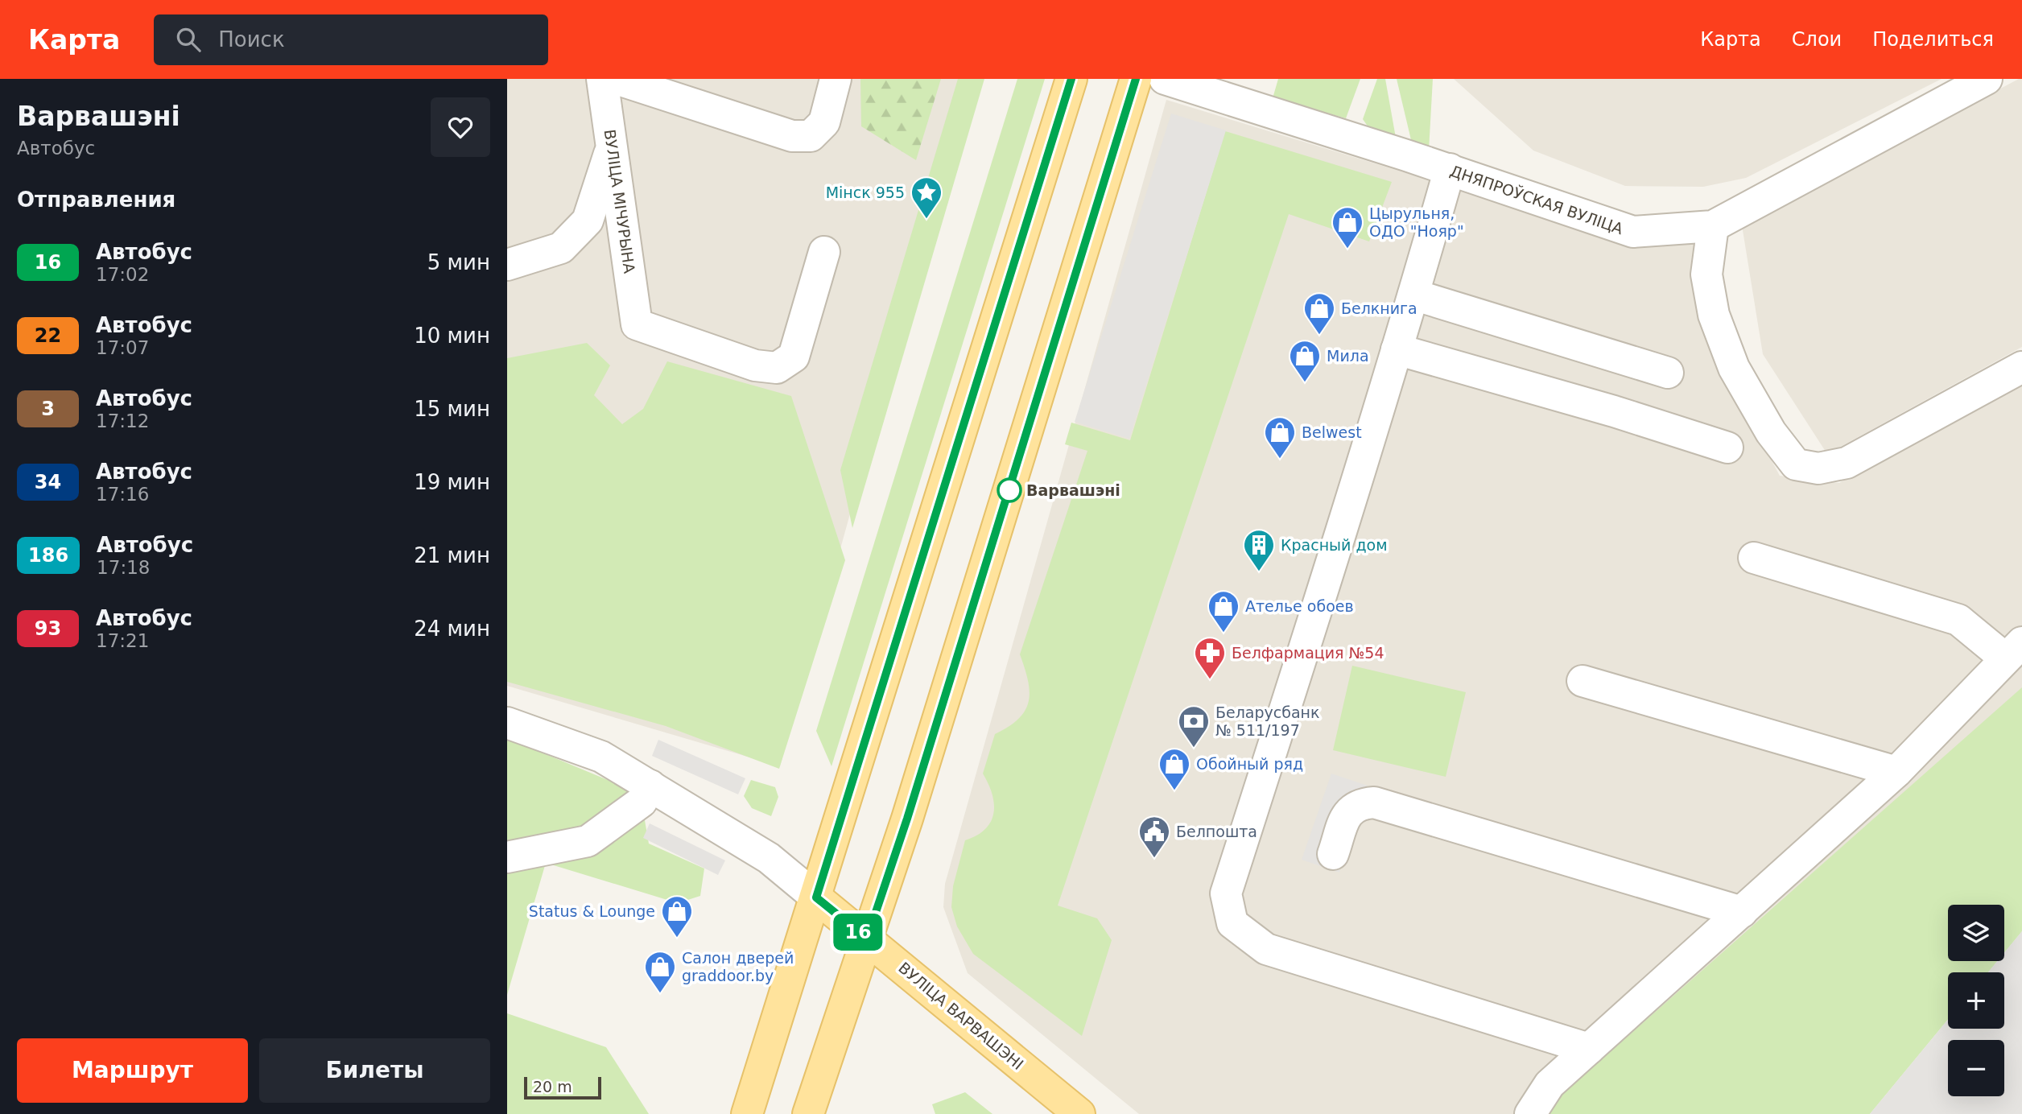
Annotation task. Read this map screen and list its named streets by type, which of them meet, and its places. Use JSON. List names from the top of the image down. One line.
{"streets":{"main road":["ВУЛІЦА ВАРВАШЭНІ"],"street":["ДНЯПРОЎСКАЯ ВУЛІЦА","ВУЛІЦА МІЧУРЫНА"]},"places":{"place":["Мінск 955"],"shop":["Цырульня, ОДО \"Нояр\"","Белкнига","Мила","Belwest","Ателье обоев","Обойный ряд","Status & Lounge","Салон дверей graddoor.by"],"other":["Варвашэні"],"building":["Красный дом"],"pharmacy":["Белфармация №54"],"bank":["Беларусбанк № 511/197"],"public building":["Белпошта"]},"lines":["bus line 16"],"scale_bar":"20 m","page":{"header":"Карта","search":"Поиск","nav":["Карта","Слои","Поделиться"],"heading":[["Варвашэні","Автобус"],"Отправления"],"on_map":"16","list":[{"mark":"16","name":"Автобус","note":"17:02","value":"5 мин"},{"mark":"22","name":"Автобус","note":"17:07","value":"10 мин"},{"mark":"3","name":"Автобус","note":"17:12","value":"15 мин"},{"mark":"34","name":"Автобус","note":"17:16","value":"19 мин"},{"mark":"186","name":"Автобус","note":"17:18","value":"21 мин"},{"mark":"93","name":"Автобус","note":"17:21","value":"24 мин"}],"map_buttons":["+","−"],"buttons":["Маршрут","Билеты"],"scale":"20 m"}}
